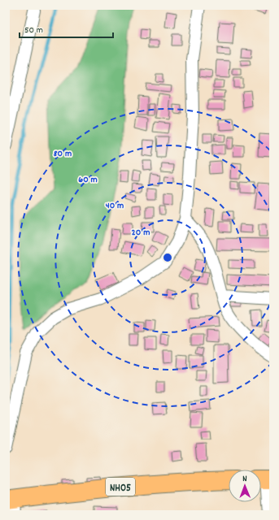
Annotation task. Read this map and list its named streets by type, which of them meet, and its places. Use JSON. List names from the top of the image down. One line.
{"streets":{"main road":["NH05"]},"scale_bar":"50 m","north":"top","rings":["80 m","60 m","40 m","20 m"]}
